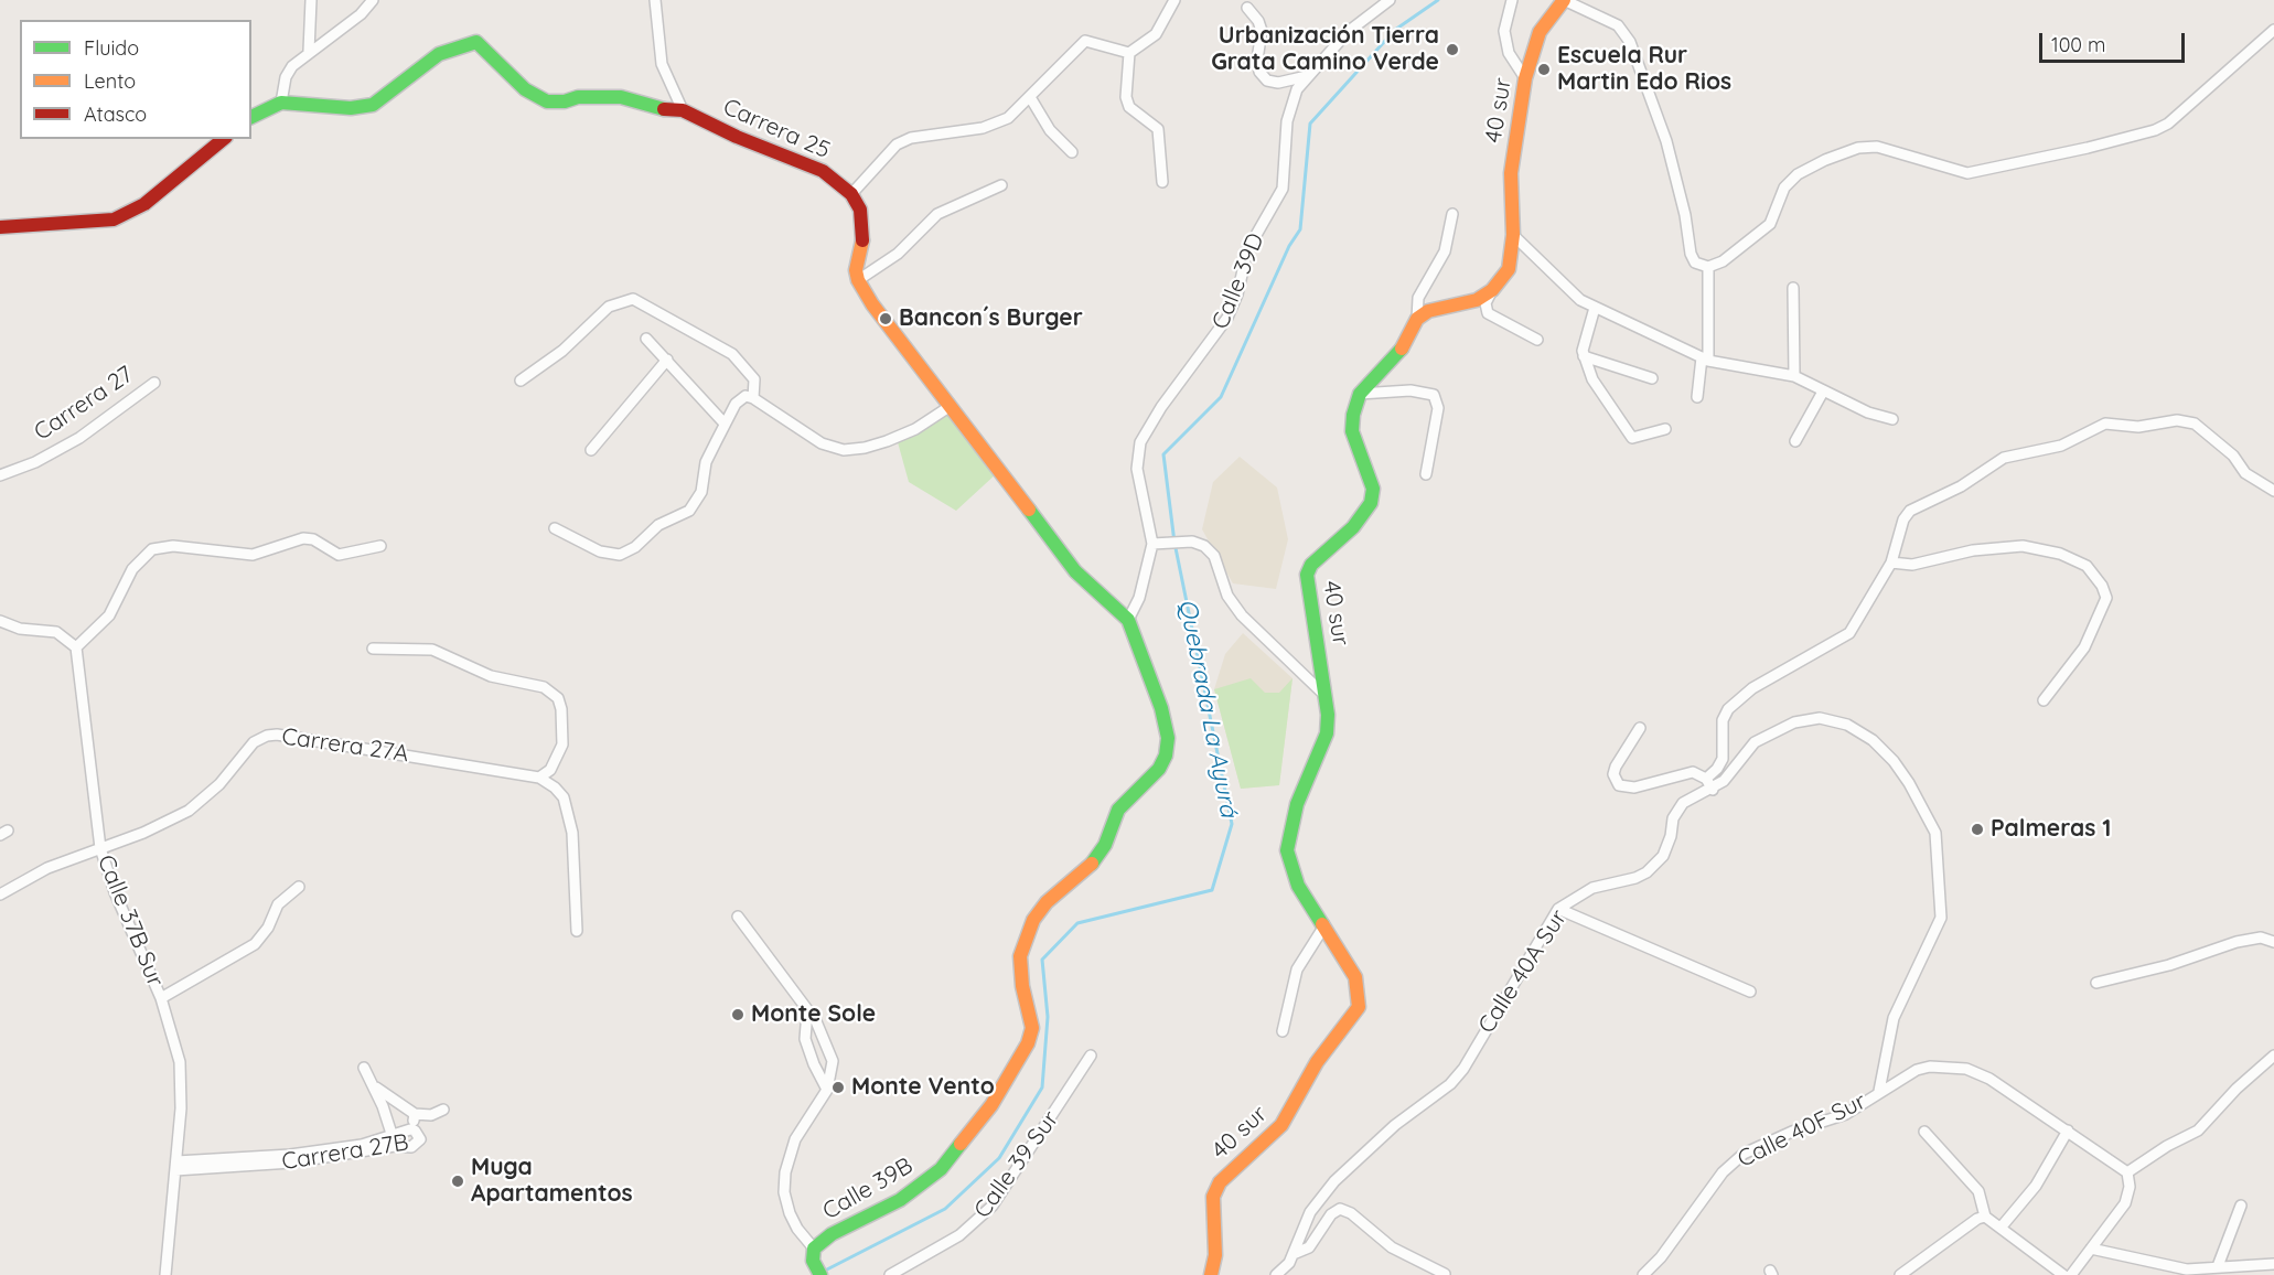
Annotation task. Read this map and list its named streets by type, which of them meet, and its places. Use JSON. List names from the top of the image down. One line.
{"streets":{"street":["40 sur","Carrera 25","Calle 39D","Carrera 27","Carrera 27A","Calle 37B Sur","Calle 40A Sur","Calle 40F Sur","Carrera 27B","Calle 39 Sur","Calle 39B"]},"crossings":[["Carrera 27A","Calle 37B Sur"],["Calle 37B Sur","Carrera 27B"],["Calle 40A Sur","Calle 40F Sur"]],"water":["Quebrada La Ayurá"],"places":["Urbanización Tierra Grata Camino Verde","Escuela Rur Martin Edo Rios","Bancon´s Burger","Palmeras 1","Monte Sole","Monte Vento","Muga Apartamentos"],"legend":["Fluido","Lento","Atasco"],"scale_bar":"100 m"}
